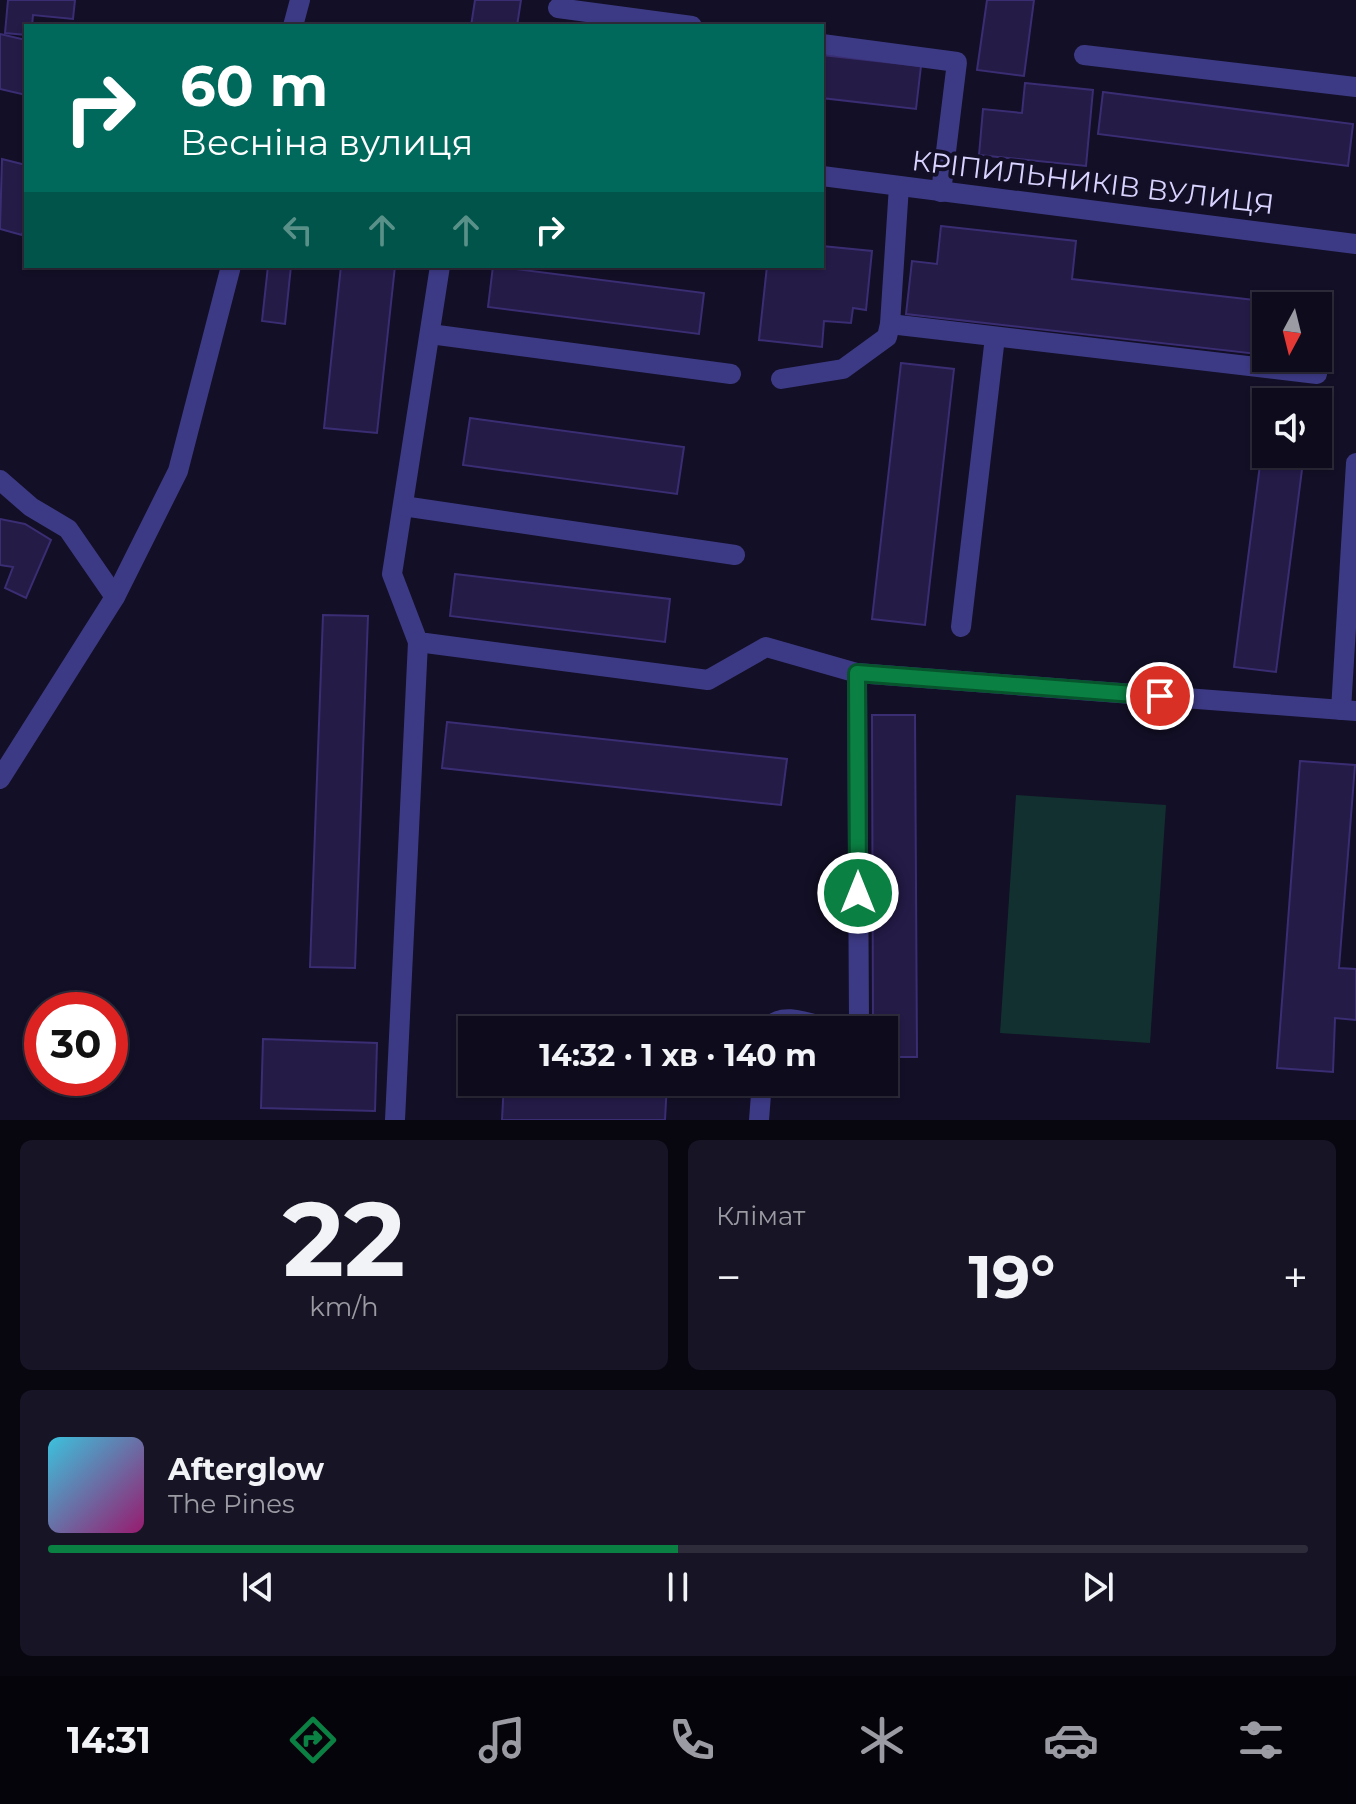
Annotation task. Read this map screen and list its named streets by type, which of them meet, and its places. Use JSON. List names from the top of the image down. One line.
{"streets":{"street":["КРІПИЛЬНИКІВ ВУЛИЦЯ"]},"north":"bottom","page":{"turn":["60 m","Весніна вулиця"],"limit":"30","trip":"14:32 · 1 хв · 140 m","tile":[["22","km/h"],"Клімат"],"heat":["−","19°","+"],"song":["Afterglow","The Pines"],"tabs":"14:31"}}
